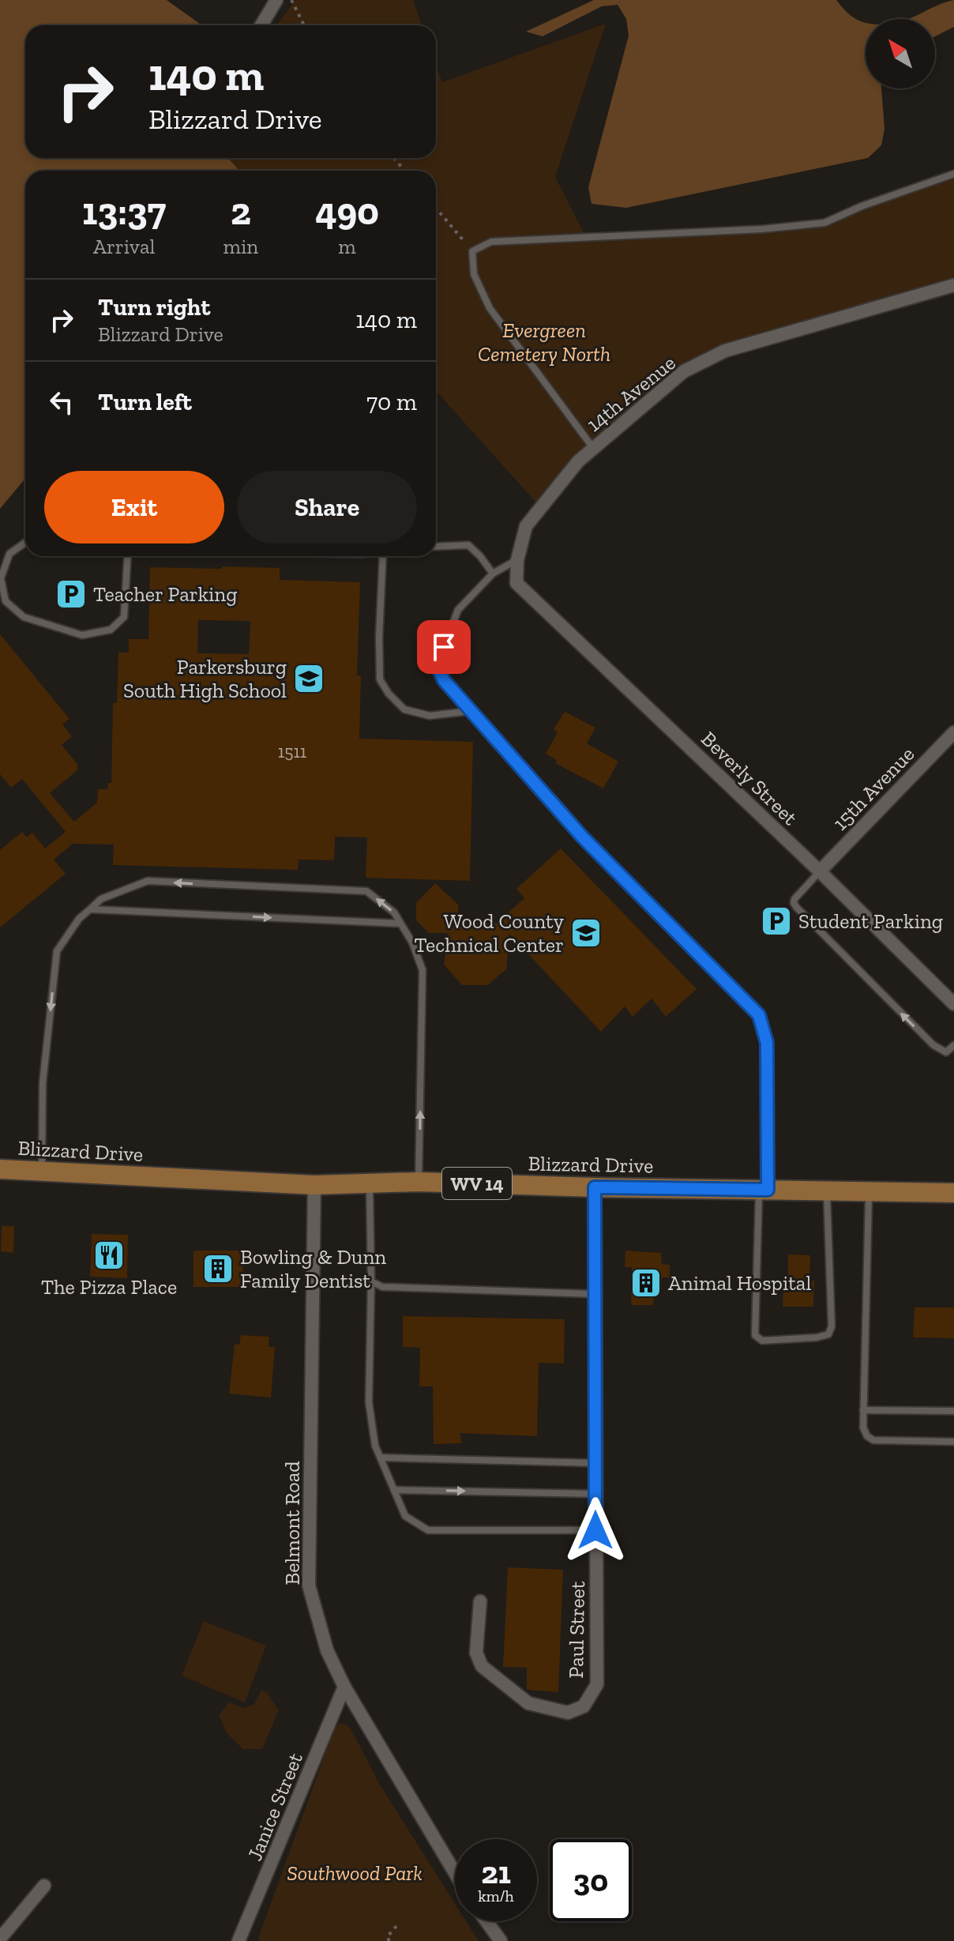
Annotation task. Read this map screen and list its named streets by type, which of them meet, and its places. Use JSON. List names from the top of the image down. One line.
{"streets":{"main road":["Blizzard Drive","WV 14"],"street":["14th Avenue","Beverly Street","15th Avenue","Belmont Road","Paul Street","Janice Street"]},"crossings":[["14th Avenue","Beverly Street"],["Beverly Street","15th Avenue"],["Blizzard Drive","Belmont Road"],["Blizzard Drive","Paul Street"],["Belmont Road","Janice Street"]],"parks":["Evergreen Cemetery North","Southwood Park"],"places":{"parking":["Teacher Parking","Student Parking"],"school or university":["Parkersburg South High School","Wood County Technical Center"],"restaurant":["The Pizza Place"],"building":["Bowling & Dunn Family Dentist","Animal Hospital"]},"house_numbers":["1511"],"north":"top left","page":{"turn":["140 m","Blizzard Drive"],"eta":["13:37","Arrival","2","min","490","m"],"list":[{"name":"Turn right","note":"Blizzard Drive","value":"140 m"},{"name":"Turn left","value":"70 m"}],"buttons":["Exit","Share"],"speed":"21 km/h","limit":"30"}}
